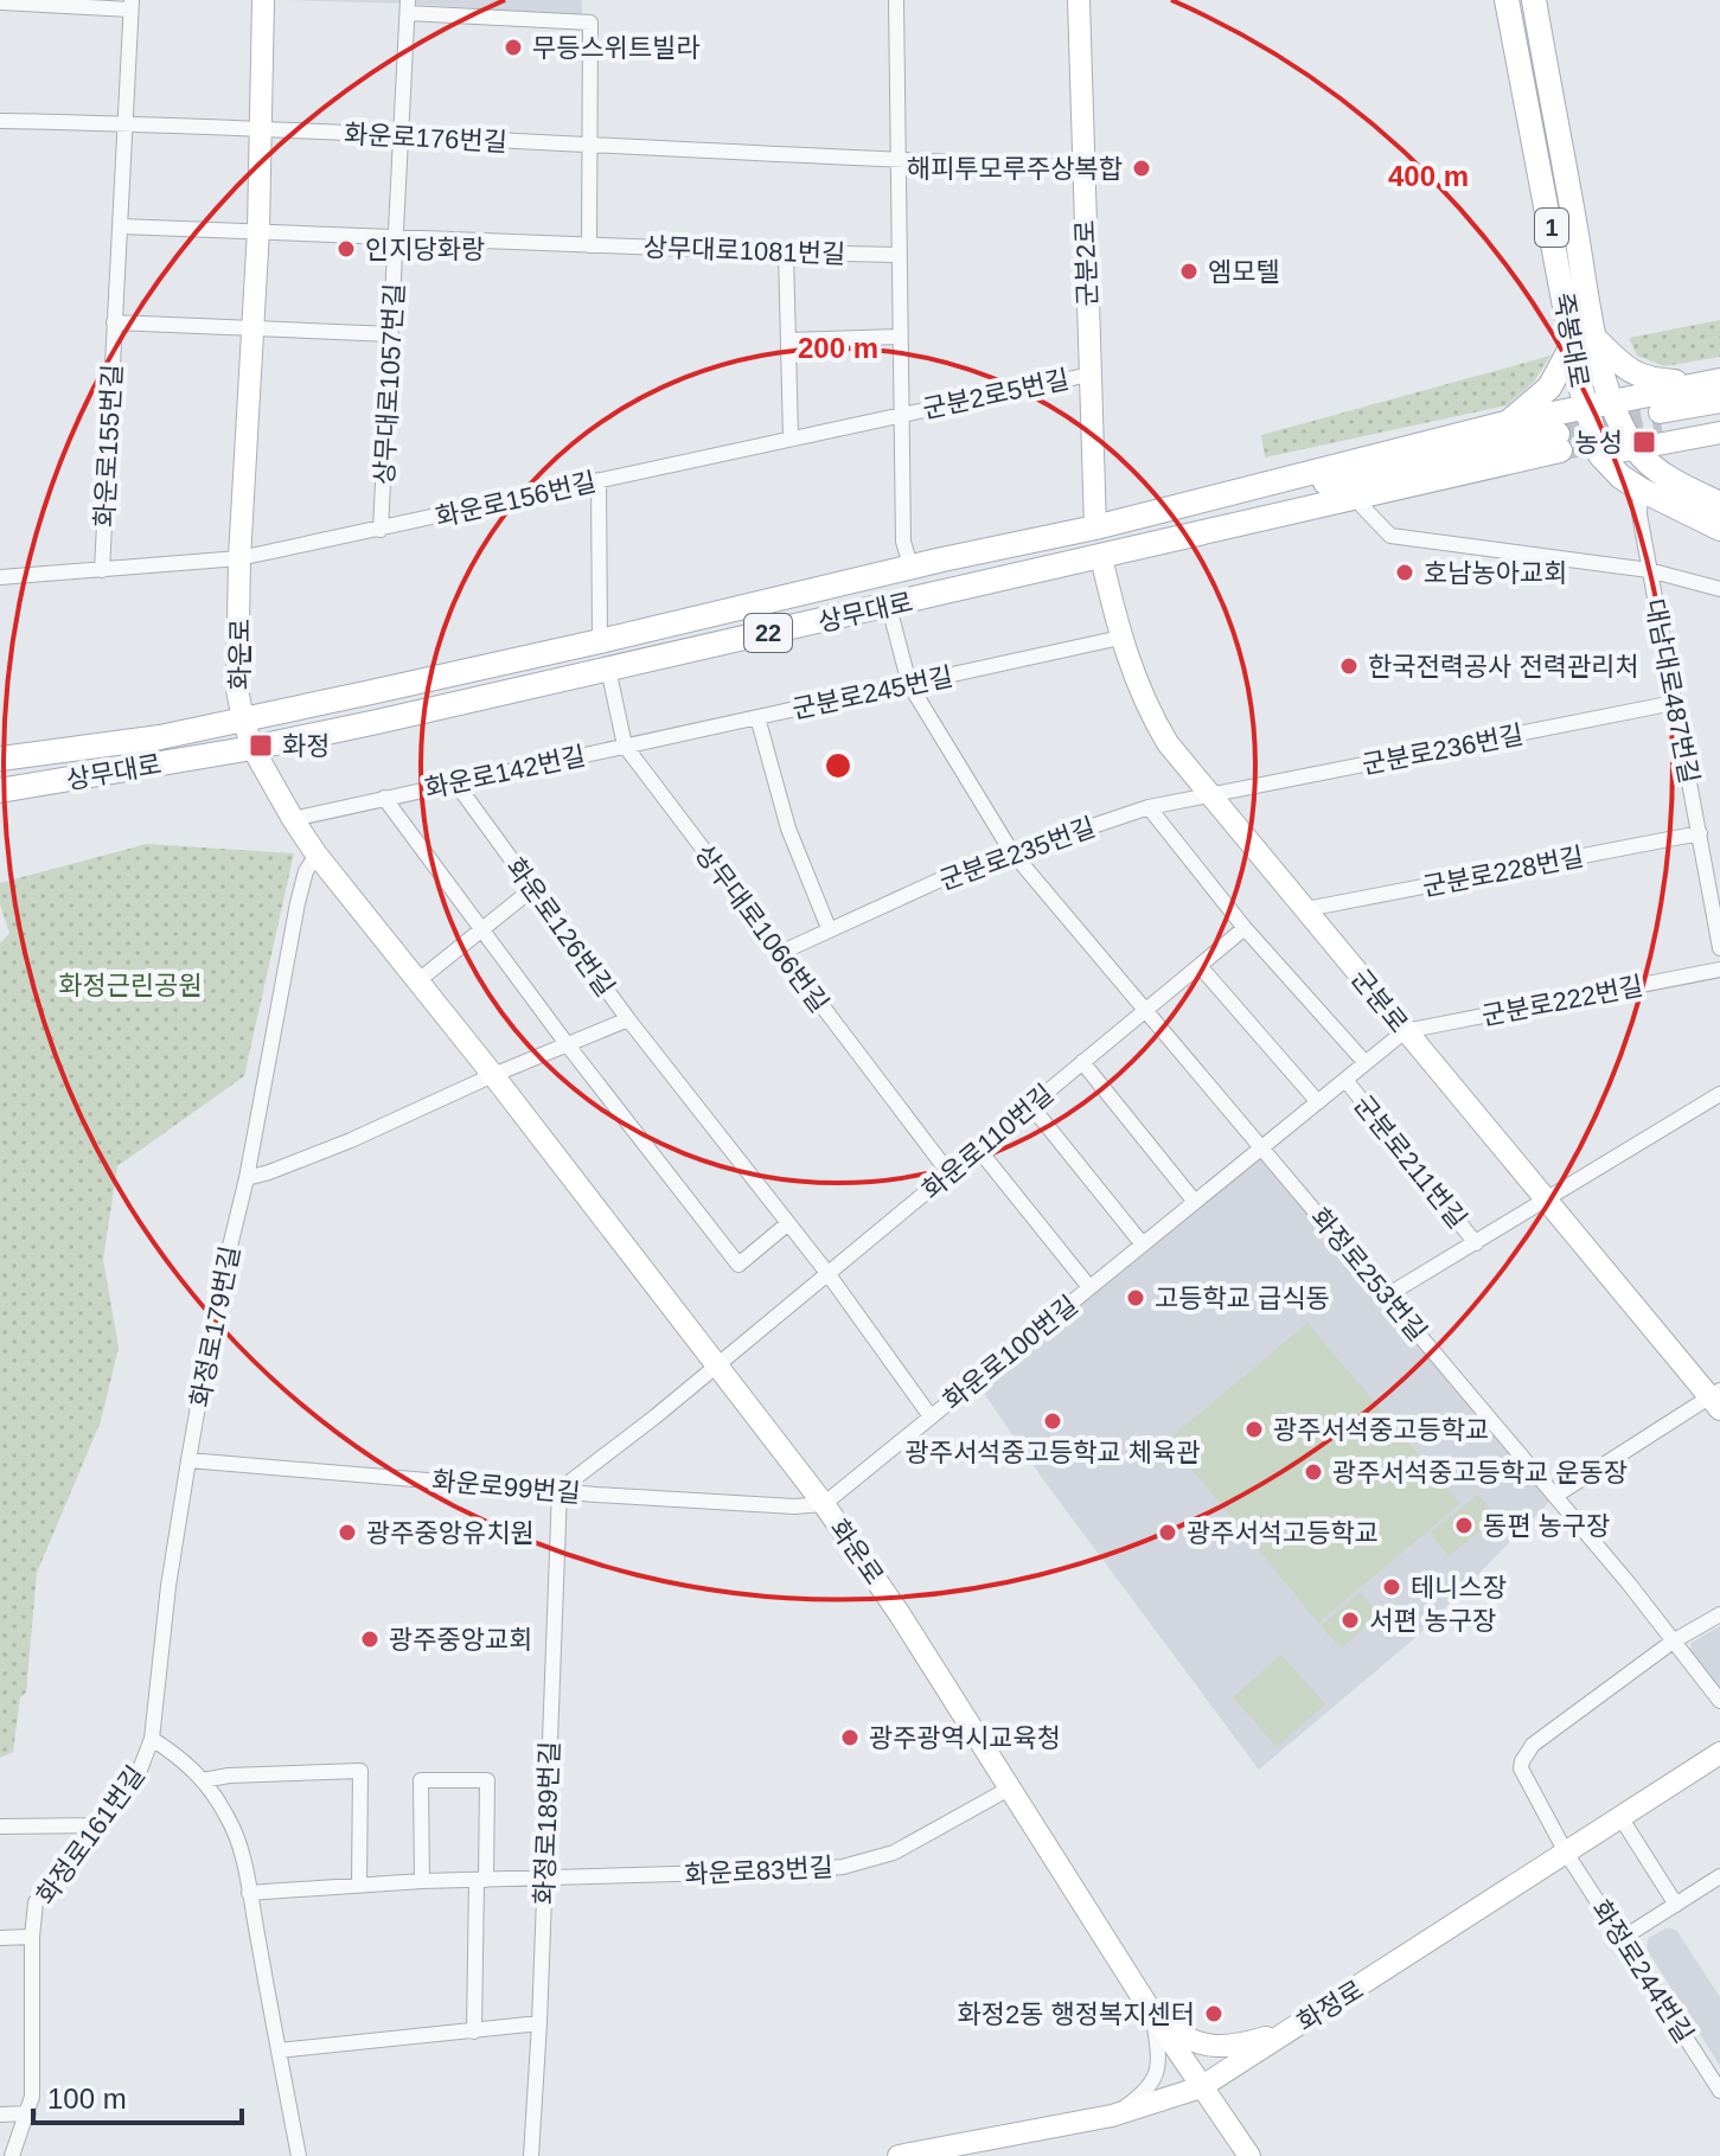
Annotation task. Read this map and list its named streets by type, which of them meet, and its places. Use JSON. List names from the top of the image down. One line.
{"streets":{"main road":["1","죽봉대로","상무대로","22"],"street":["화운로176번길","상무대로1081번길","군분2로","상무대로1057번길","군분2로5번길","화운로155번길","화운로156번길","화운로","대남대로487번길","군분로245번길","군분로236번길","화운로142번길","군분로235번길","군분로228번길","화운로126번길","상무대로1066번길","군분로","군분로222번길","화운로110번길","군분로211번길","화정로253번길","화정로179번길","화운로100번길","화운로99번길","화정로189번길","화정로161번길","화운로83번길","화정로244번길","화정로"]},"crossings":[["화운로176번길","군분2로"],["화운로176번길","상무대로1057번길"],["화운로176번길","화운로155번길"],["화운로176번길","화운로"],["1","죽봉대로"],["1","22"],["군분2로","군분2로5번길"],["군분2로","상무대로"],["죽봉대로","22"],["상무대로1057번길","화운로156번길"],["군분2로5번길","화운로156번길"],["화운로156번길","화운로"],["상무대로","22"],["상무대로","화운로"],["상무대로","상무대로1066번길"],["상무대로","군분로"],["상무대로","화정로253번길"],["화운로","화운로142번길"],["화운로","화운로126번길"],["화운로","화운로110번길"],["화운로","화정로179번길"],["화운로","화운로100번길"],["화운로","화운로99번길"],["화운로","화운로83번길"],["화운로","화정로"],["대남대로487번길","군분로236번길"],["대남대로487번길","군분로228번길"],["군분로245번길","화운로142번길"],["군분로245번길","상무대로1066번길"],["군분로245번길","군분로"],["군분로245번길","화정로253번길"],["군분로236번길","군분로235번길"],["군분로236번길","군분로"],["화운로142번길","화운로126번길"],["화운로142번길","상무대로1066번길"],["군분로235번길","상무대로1066번길"],["군분로235번길","군분로"],["군분로235번길","화정로253번길"],["군분로228번길","군분로"],["화운로126번길","화정로179번길"],["상무대로1066번길","화운로110번길"],["군분로","군분로222번길"],["군분로","군분로211번길"],["군분로","화운로100번길"],["군분로222번길","화운로100번길"],["화운로110번길","화정로253번길"],["화운로110번길","화운로100번길"],["화운로110번길","화운로99번길"],["화운로110번길","화정로189번길"],["군분로211번길","화정로253번길"],["군분로211번길","화운로100번길"],["화정로253번길","화운로100번길"],["화정로253번길","화정로244번길"],["화정로179번길","화운로99번길"],["화정로179번길","화정로161번길"],["화운로100번길","화운로99번길"],["화운로99번길","화정로189번길"],["화정로189번길","화운로83번길"],["화정로244번길","화정로"]],"parks":["화정근린공원"],"places":{"other":["무등스위트빌라","해피투모루주상복합","인지당화랑","엠모텔","호남농아교회","한국전력공사 전력관리처","고등학교 급식동","광주서석중고등학교 체육관","광주서석중고등학교","광주서석중고등학교 운동장","동편 농구장","광주중앙유치원","광주서석고등학교","테니스장","서편 농구장","광주중앙교회","광주광역시교육청","화정2동 행정복지센터"],"transit":["농성","화정"]},"scale_bar":"100 m","rings":["400 m","200 m"]}
